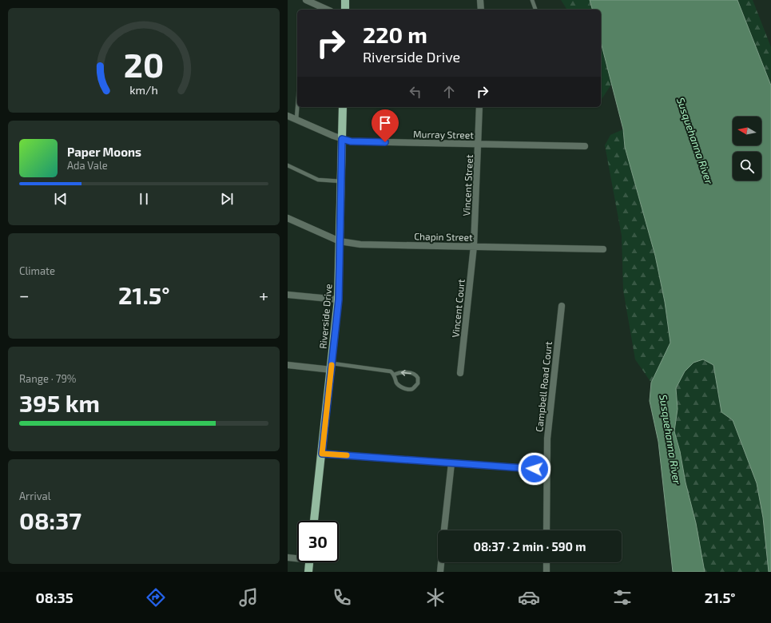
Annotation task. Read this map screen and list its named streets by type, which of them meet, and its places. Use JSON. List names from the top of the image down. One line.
{"streets":{"main road":["Riverside Drive"],"street":["Murray Street","Vincent Street","Chapin Street","Vincent Court","Campbell Road Court"]},"crossings":[["Murray Street","Vincent Street"],["Murray Street","Riverside Drive"],["Vincent Street","Chapin Street"],["Vincent Street","Vincent Court"],["Chapin Street","Vincent Court"],["Chapin Street","Riverside Drive"]],"water":["Susquehanna River"],"north":"left","page":{"turn":["220 m","Riverside Drive"],"song":["Paper Moons","Ada Vale"],"tile":["Climate",["Range · 79%","395 km"],["Arrival","08:37"]],"heat":["−","21.5°","+"],"limit":"30","trip":"08:37 · 2 min · 590 m","tabs":["08:35","21.5°"],"gauge":["20","km/h"]}}
